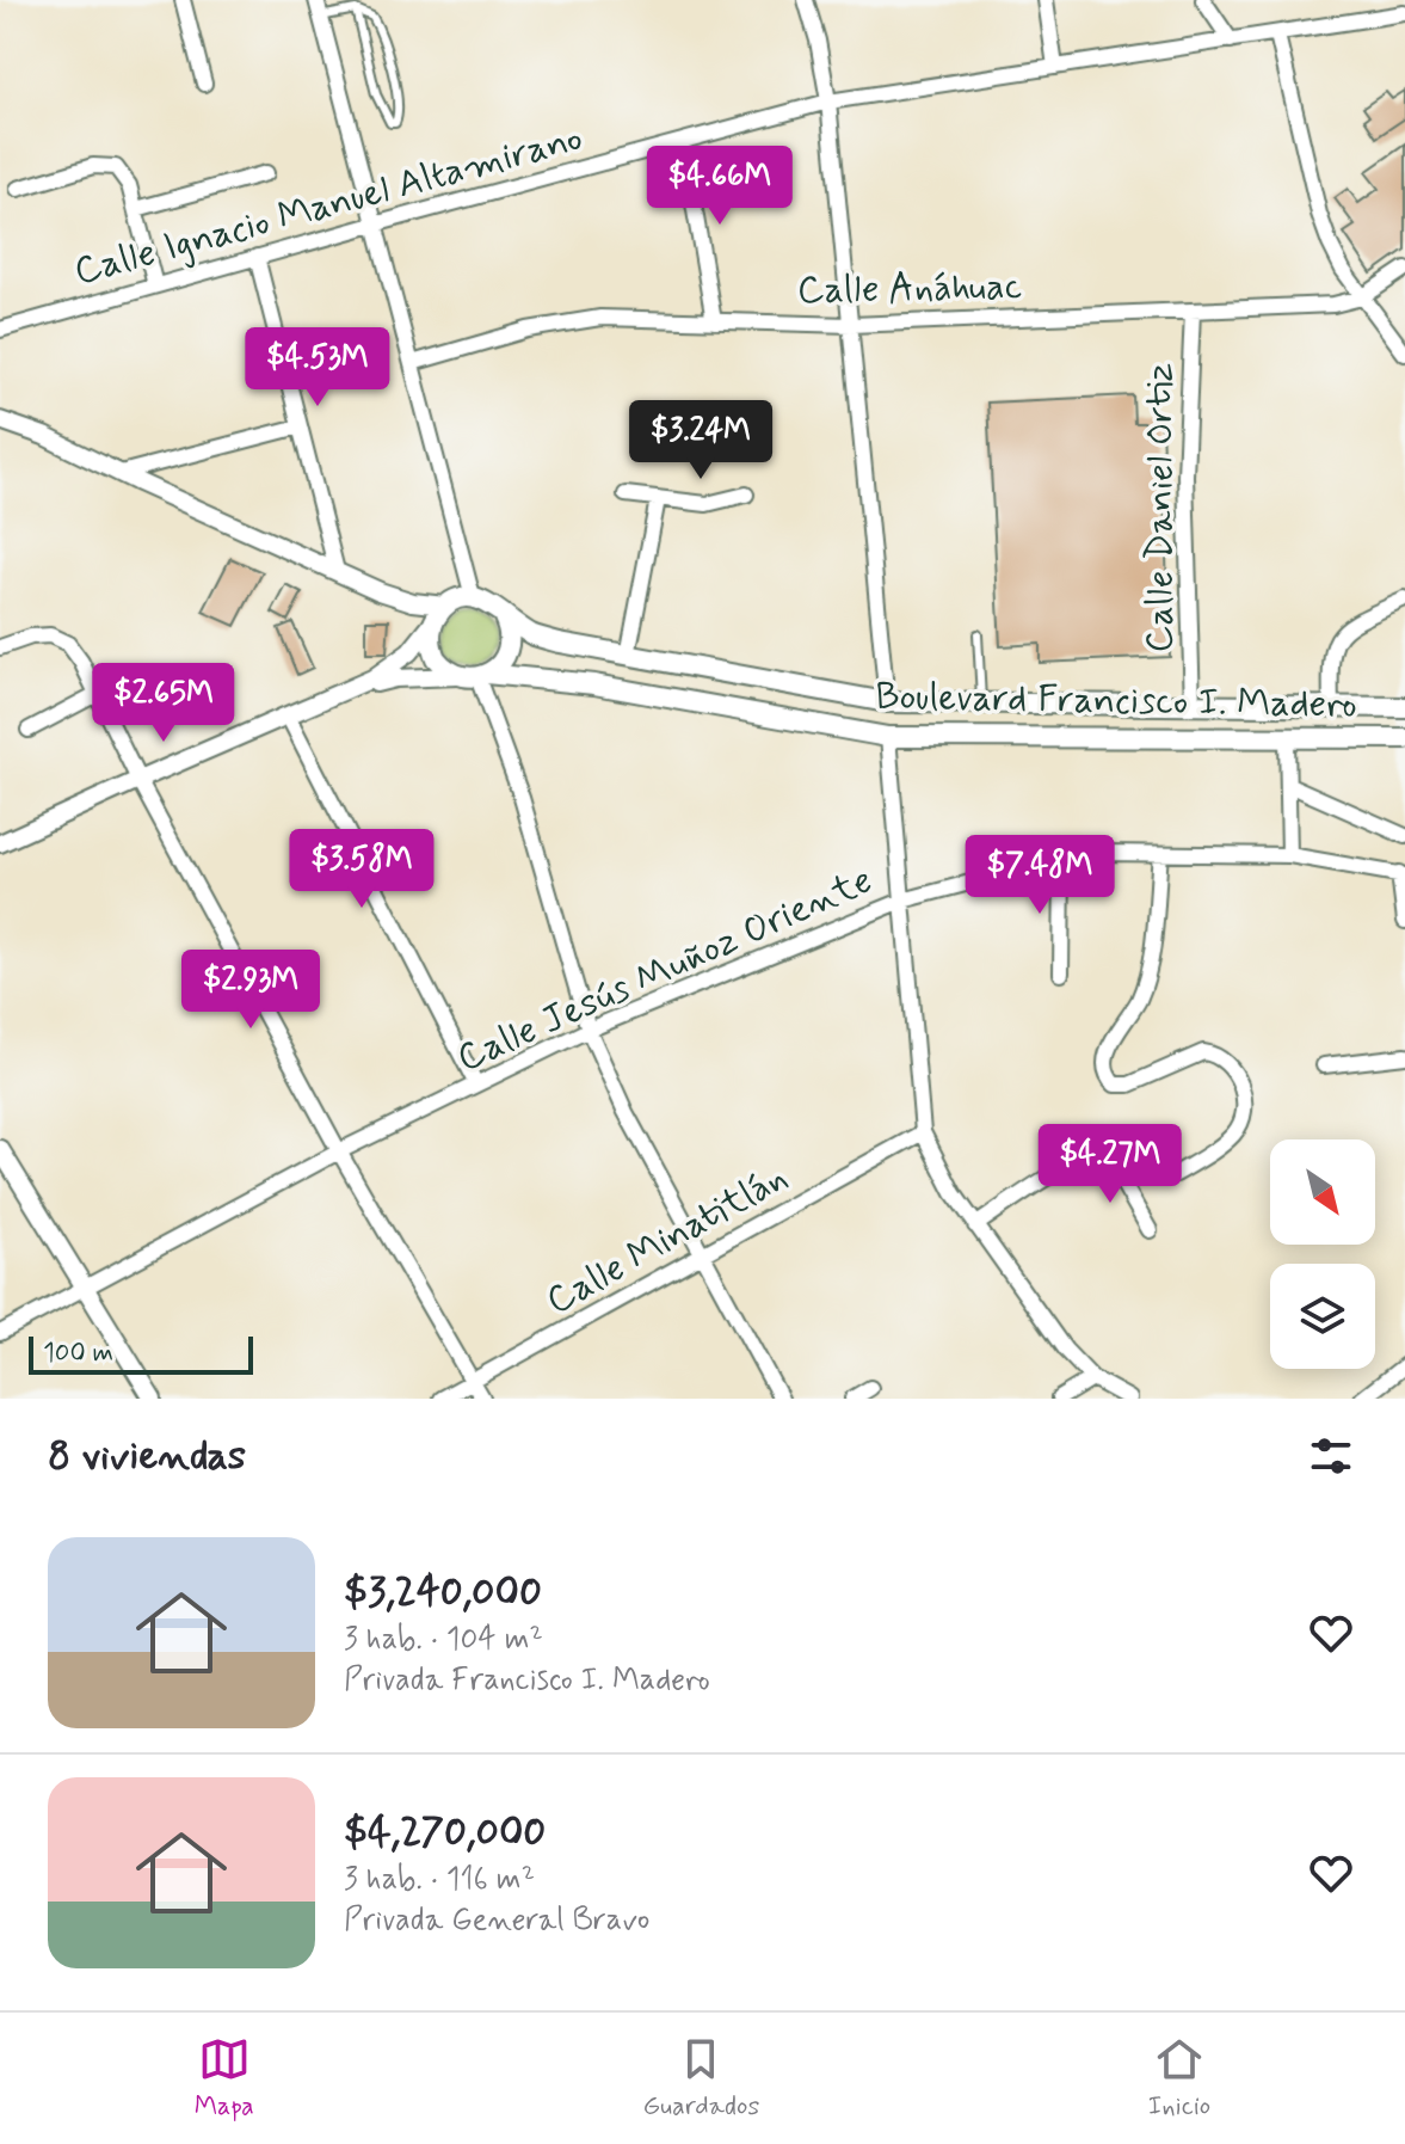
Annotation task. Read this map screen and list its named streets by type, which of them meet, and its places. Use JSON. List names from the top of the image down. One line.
{"streets":{"main road":["Boulevard Francisco I. Madero"],"street":["Calle Ignacio Manuel Altamirano","Calle Anáhuac","Calle Daniel Ortiz","Calle Jesús Muñoz Oriente","Calle Minatitlán"]},"crossings":[["Calle Anáhuac","Calle Daniel Ortiz"],["Calle Daniel Ortiz","Boulevard Francisco I. Madero"]],"scale_bar":"100 m","north":"bottom right","page":{"price":["$4.66M","$4.53M","$3.24M","$2.65M","$3.58M","$7.48M","$2.93M","$4.27M"],"scale":"100 m","heading":"8 viviendas","list":[{"name":"$3,240,000","note":"3 hab. · 104 m² · Privada Francisco I. Madero"},{"name":"$4,270,000","note":"3 hab. · 116 m² · Privada General Bravo"}],"tabs":["Mapa","Guardados","Inicio"]}}
